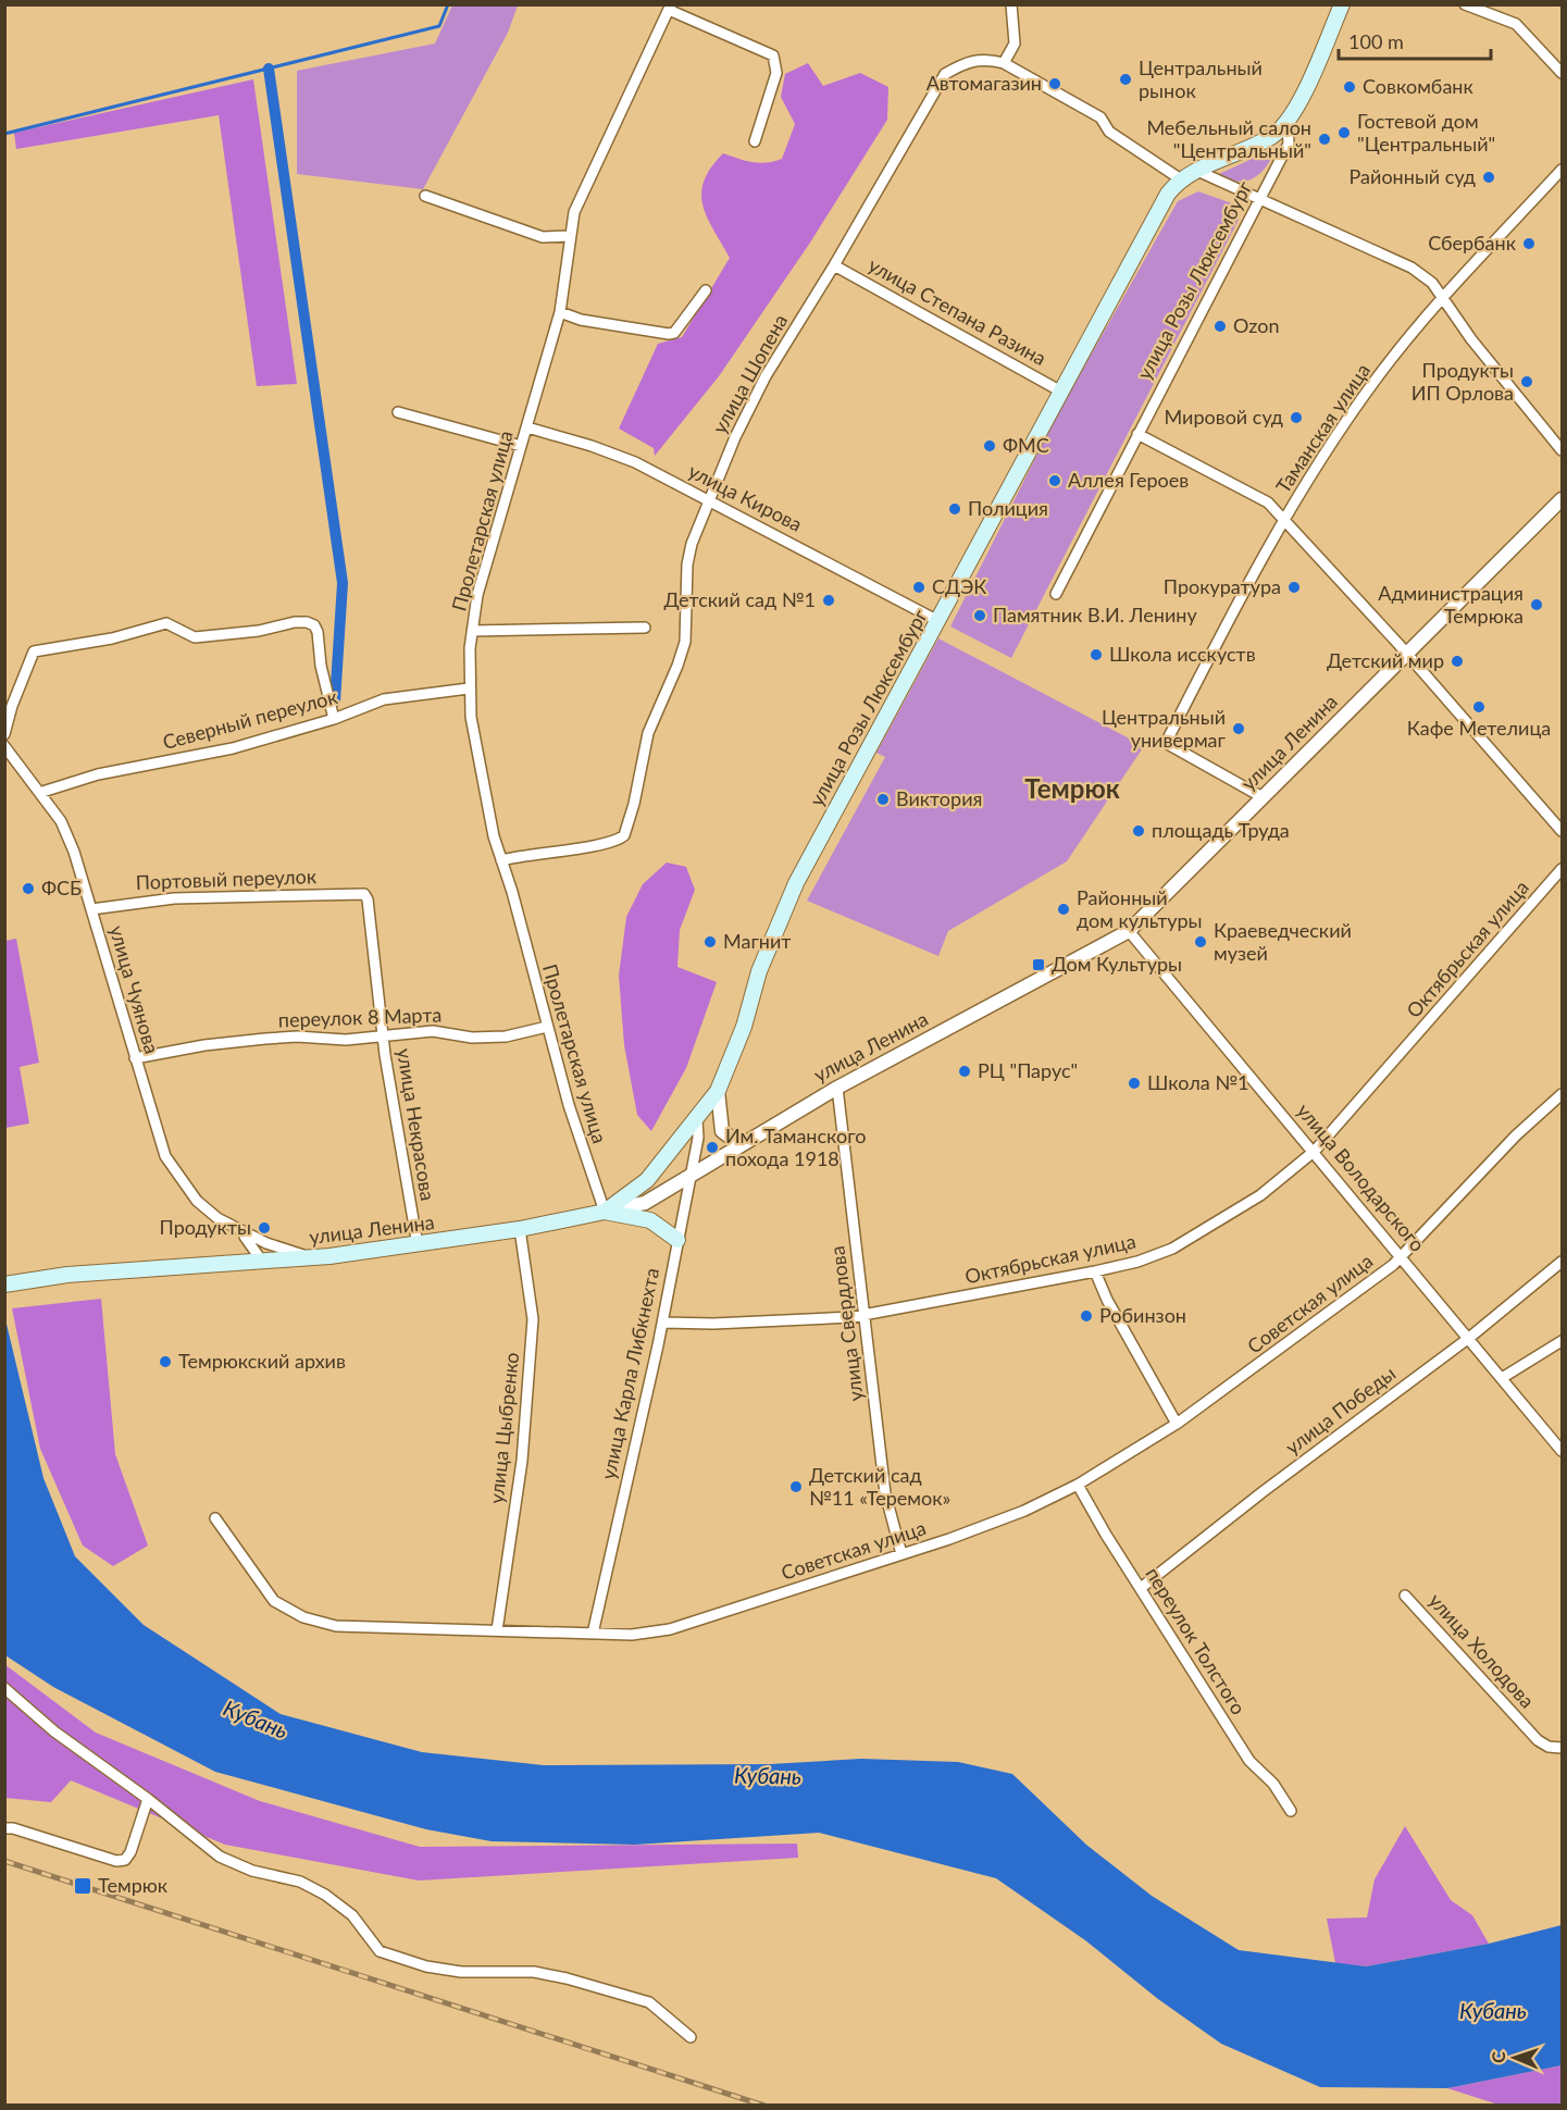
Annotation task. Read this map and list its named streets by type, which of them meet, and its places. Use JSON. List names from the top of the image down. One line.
{"streets":{"main road":["улица Розы Люксембург","улица Ленина"],"street":["улица Степана Разина","улица Шопена","Таманская улица","улица Кирова","Пролетарская улица","Северный переулок","Портовый переулок","Октябрьская улица","улица Чуянова","переулок 8 Марта","улица Некрасова","улица Володарского","Советская улица","улица Свердлова","улица Карла Либкнехта","улица Победы","улица Цыбренко","переулок Толстого","улица Холодова"]},"crossings":[["улица Розы Люксембург","улица Степана Разина"],["улица Розы Люксембург","улица Кирова"],["улица Розы Люксембург","Пролетарская улица"],["улица Розы Люксембург","улица Ленина"],["улица Розы Люксембург","улица Карла Либкнехта"],["улица Степана Разина","улица Шопена"],["улица Шопена","улица Кирова"],["улица Шопена","Пролетарская улица"],["Таманская улица","улица Ленина"],["улица Кирова","Пролетарская улица"],["Пролетарская улица","Северный переулок"],["Пролетарская улица","улица Ленина"],["Пролетарская улица","переулок 8 Марта"],["Северный переулок","улица Чуянова"],["улица Ленина","улица Чуянова"],["улица Ленина","улица Некрасова"],["улица Ленина","улица Володарского"],["улица Ленина","улица Свердлова"],["улица Ленина","улица Карла Либкнехта"],["улица Ленина","улица Цыбренко"],["Портовый переулок","улица Чуянова"],["Портовый переулок","улица Некрасова"],["Октябрьская улица","улица Володарского"],["Октябрьская улица","улица Свердлова"],["Октябрьская улица","улица Карла Либкнехта"],["улица Чуянова","переулок 8 Марта"],["переулок 8 Марта","улица Некрасова"],["улица Володарского","Советская улица"],["улица Володарского","улица Победы"],["Советская улица","улица Свердлова"],["Советская улица","улица Карла Либкнехта"],["Советская улица","улица Цыбренко"],["Советская улица","переулок Толстого"],["улица Победы","переулок Толстого"]],"districts":["Темрюк"],"water":["Кубань"],"places":{"other":["Центральный рынок","Автомагазин","Совкомбанк","Гостевой дом \"Центральный\"","Мебельный салон \"Центральный\"","Районный суд","Сбербанк","Ozon","Продукты ИП Орлова","Мировой суд","ФМС","Аллея Героев","Полиция","СДЭК","Прокуратура","Детский сад №1","Администрация Темрюка","Памятник В.И. Ленину","Школа исскуств","Детский мир","Кафе Метелица","Центральный универмаг","Виктория","площадь Труда","ФСБ","Районный дом культуры","Магнит","Краеведческий музей","РЦ \"Парус\"","Школа №1","Им. Таманского похода 1918","Продукты","Робинзон","Темрюкский архив","Детский сад №11 «Теремок»"],"transit":["Дом Культуры","Темрюк"]},"scale_bar":"100 m","north":"left"}
